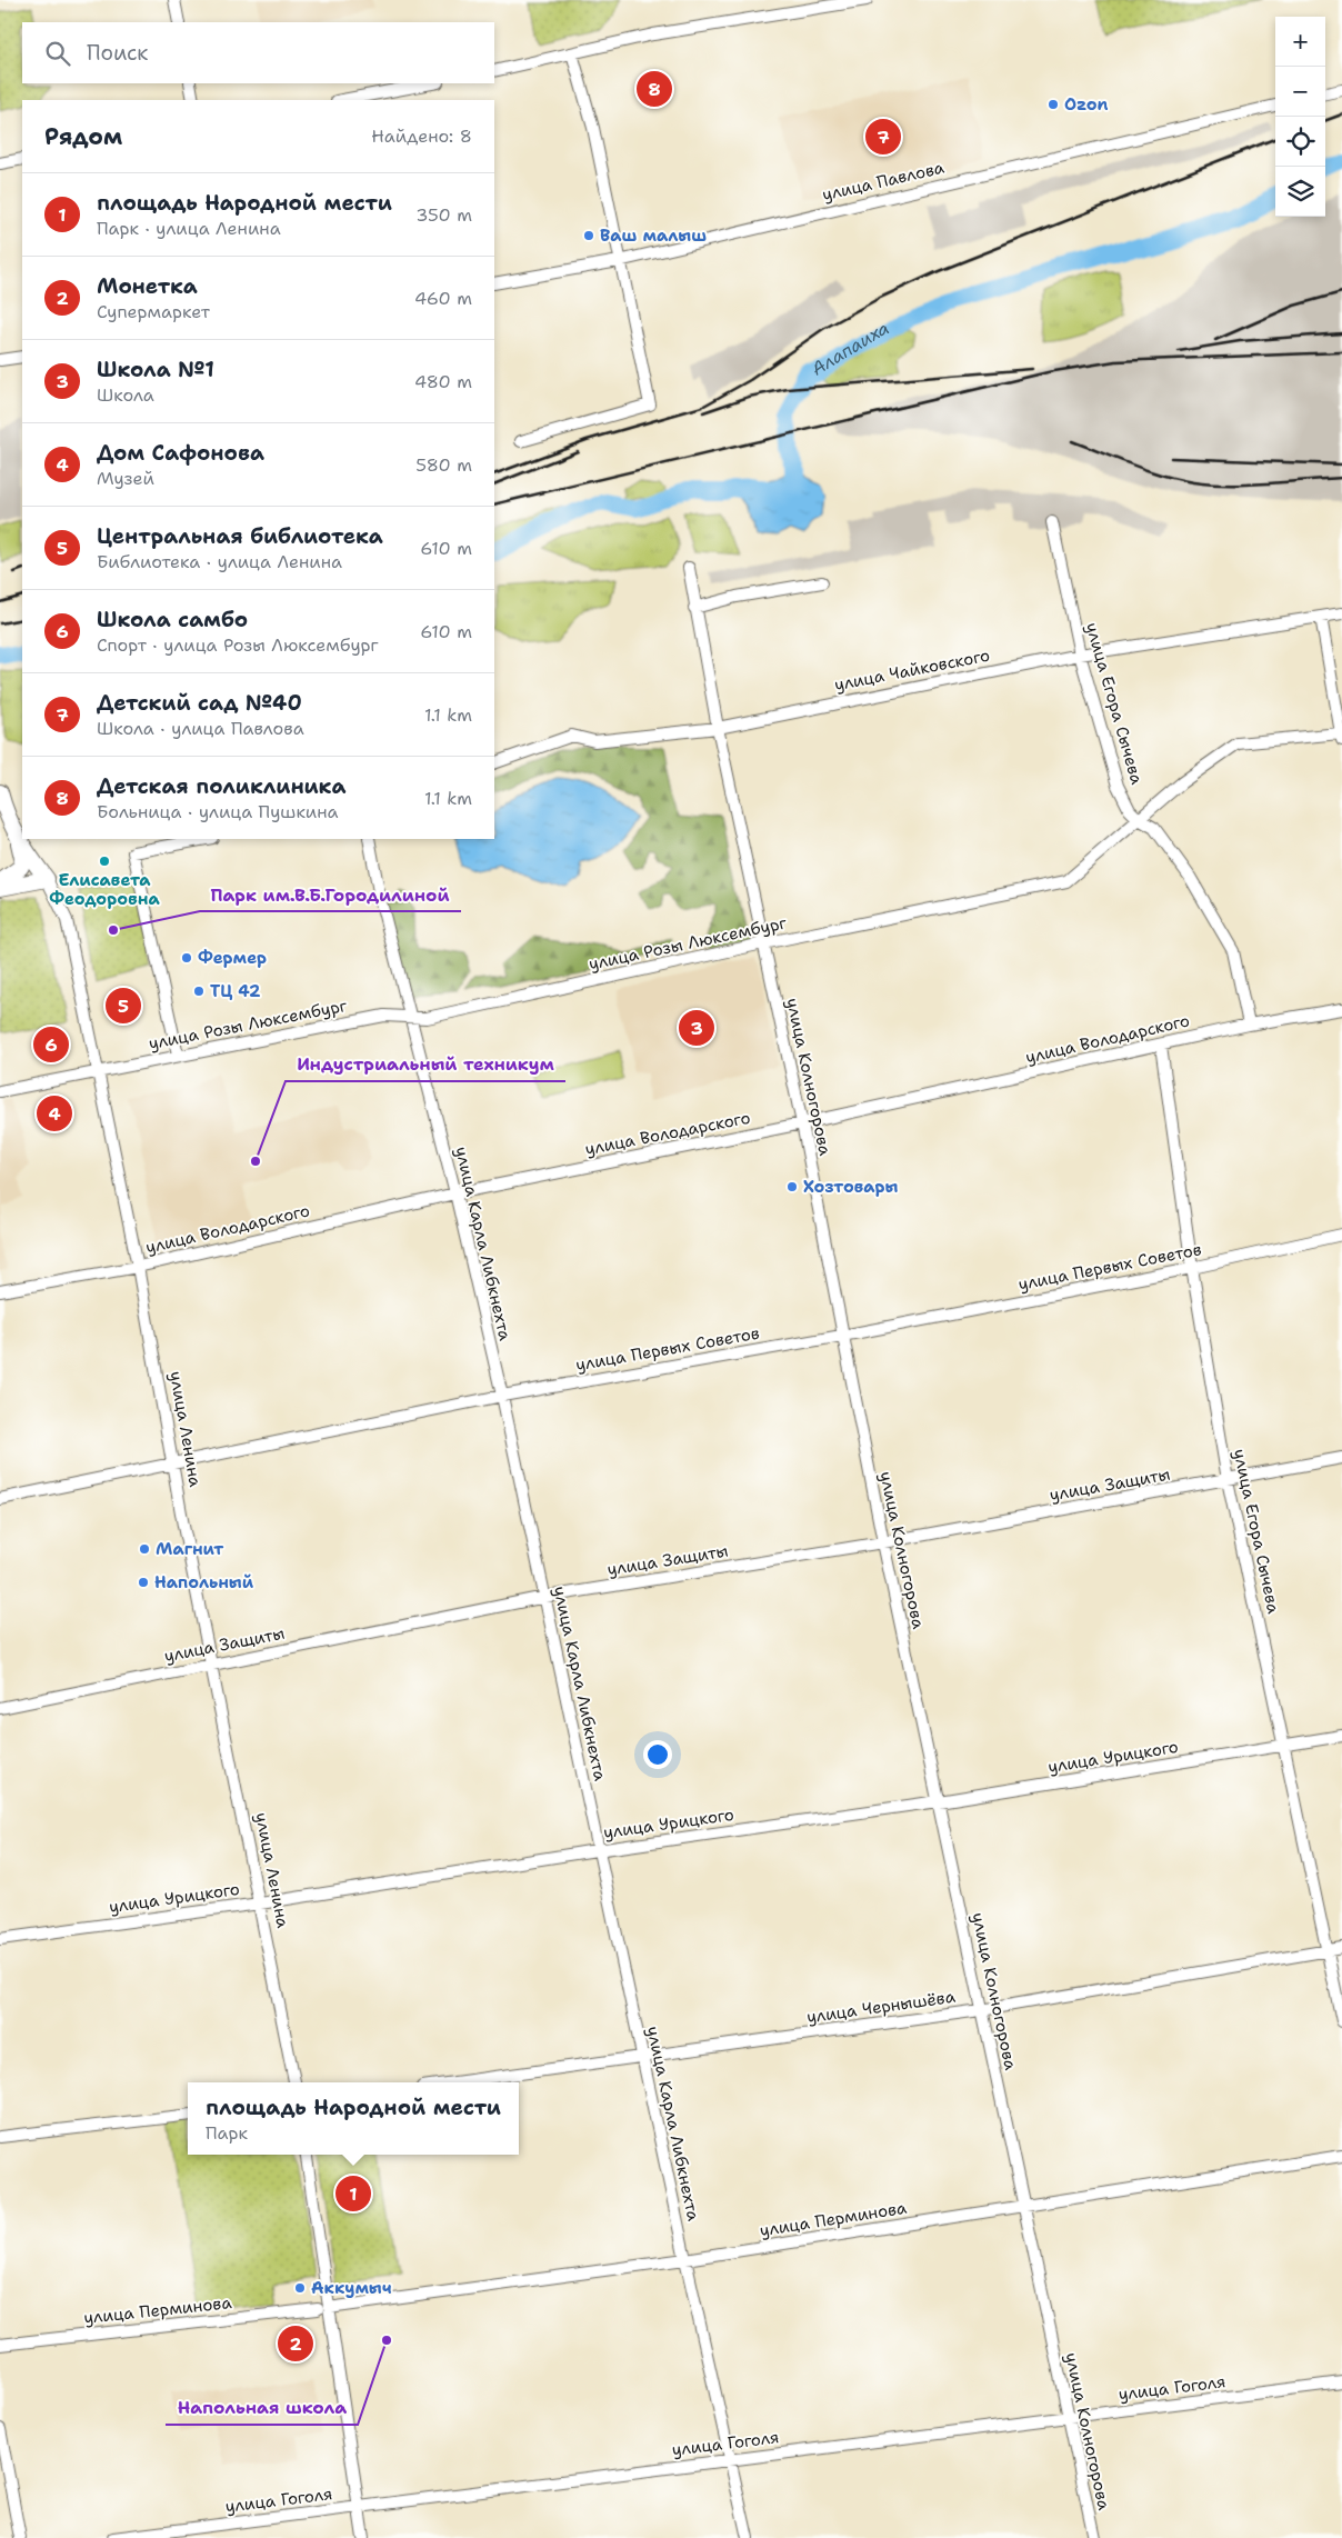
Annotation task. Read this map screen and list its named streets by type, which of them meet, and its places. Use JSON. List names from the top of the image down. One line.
{"streets":{"main road":["улица Ленина"],"street":["улица Павлова","улица Чайковского","улица Егора Сычева","улица Розы Люксембург","улица Володарского","улица Колногорова","улица Карла Либкнехта","улица Первых Советов","улица Защиты","улица Урицкого","улица Чернышёва","улица Перминова","улица Гоголя"]},"crossings":[["улица Чайковского","улица Егора Сычева"],["улица Чайковского","улица Колногорова"],["улица Егора Сычева","улица Розы Люксембург"],["улица Егора Сычева","улица Володарского"],["улица Егора Сычева","улица Первых Советов"],["улица Егора Сычева","улица Защиты"],["улица Егора Сычева","улица Урицкого"],["улица Егора Сычева","улица Чернышёва"],["улица Розы Люксембург","улица Колногорова"],["улица Розы Люксембург","улица Карла Либкнехта"],["улица Розы Люксембург","улица Ленина"],["улица Володарского","улица Колногорова"],["улица Володарского","улица Карла Либкнехта"],["улица Володарского","улица Ленина"],["улица Колногорова","улица Первых Советов"],["улица Колногорова","улица Защиты"],["улица Колногорова","улица Урицкого"],["улица Колногорова","улица Чернышёва"],["улица Колногорова","улица Перминова"],["улица Колногорова","улица Гоголя"],["улица Карла Либкнехта","улица Первых Советов"],["улица Карла Либкнехта","улица Защиты"],["улица Карла Либкнехта","улица Урицкого"],["улица Карла Либкнехта","улица Чернышёва"],["улица Карла Либкнехта","улица Перминова"],["улица Карла Либкнехта","улица Гоголя"],["улица Первых Советов","улица Ленина"],["улица Ленина","улица Защиты"],["улица Ленина","улица Урицкого"]],"water":["Алапаиха"],"places":["Ozon","Ваш малыш","Елисавета Феодоровна","Парк им.В.Б.Городилиной","Фермер","ТЦ 42","Индустриальный техникум","Хозтовары","Магнит","Напольный","Аккумыч","Напольная школа"],"page":{"map_buttons":["+","−"],"search":"Поиск","pins":["8","7","5","3","6","4","1","2"],"heading":["Рядом","Найдено: 8"],"list":[{"mark":"1","name":"площадь Народной мести","note":"Парк · улица Ленина","value":"350 m"},{"mark":"2","name":"Монетка","note":"Супермаркет","value":"460 m"},{"mark":"3","name":"Школа №1","note":"Школа","value":"480 m"},{"mark":"4","name":"Дом Сафонова","note":"Музей","value":"580 m"},{"mark":"5","name":"Центральная библиотека","note":"Библиотека · улица Ленина","value":"610 m"},{"mark":"6","name":"Школа самбо","note":"Спорт · улица Розы Люксембург","value":"610 m"},{"mark":"7","name":"Детский сад №40","note":"Школа · улица Павлова","value":"1.1 km"},{"mark":"8","name":"Детская поликлиника","note":"Больница · улица Пушкина","value":"1.1 km"}],"popup":["площадь Народной мести","Парк"]}}
